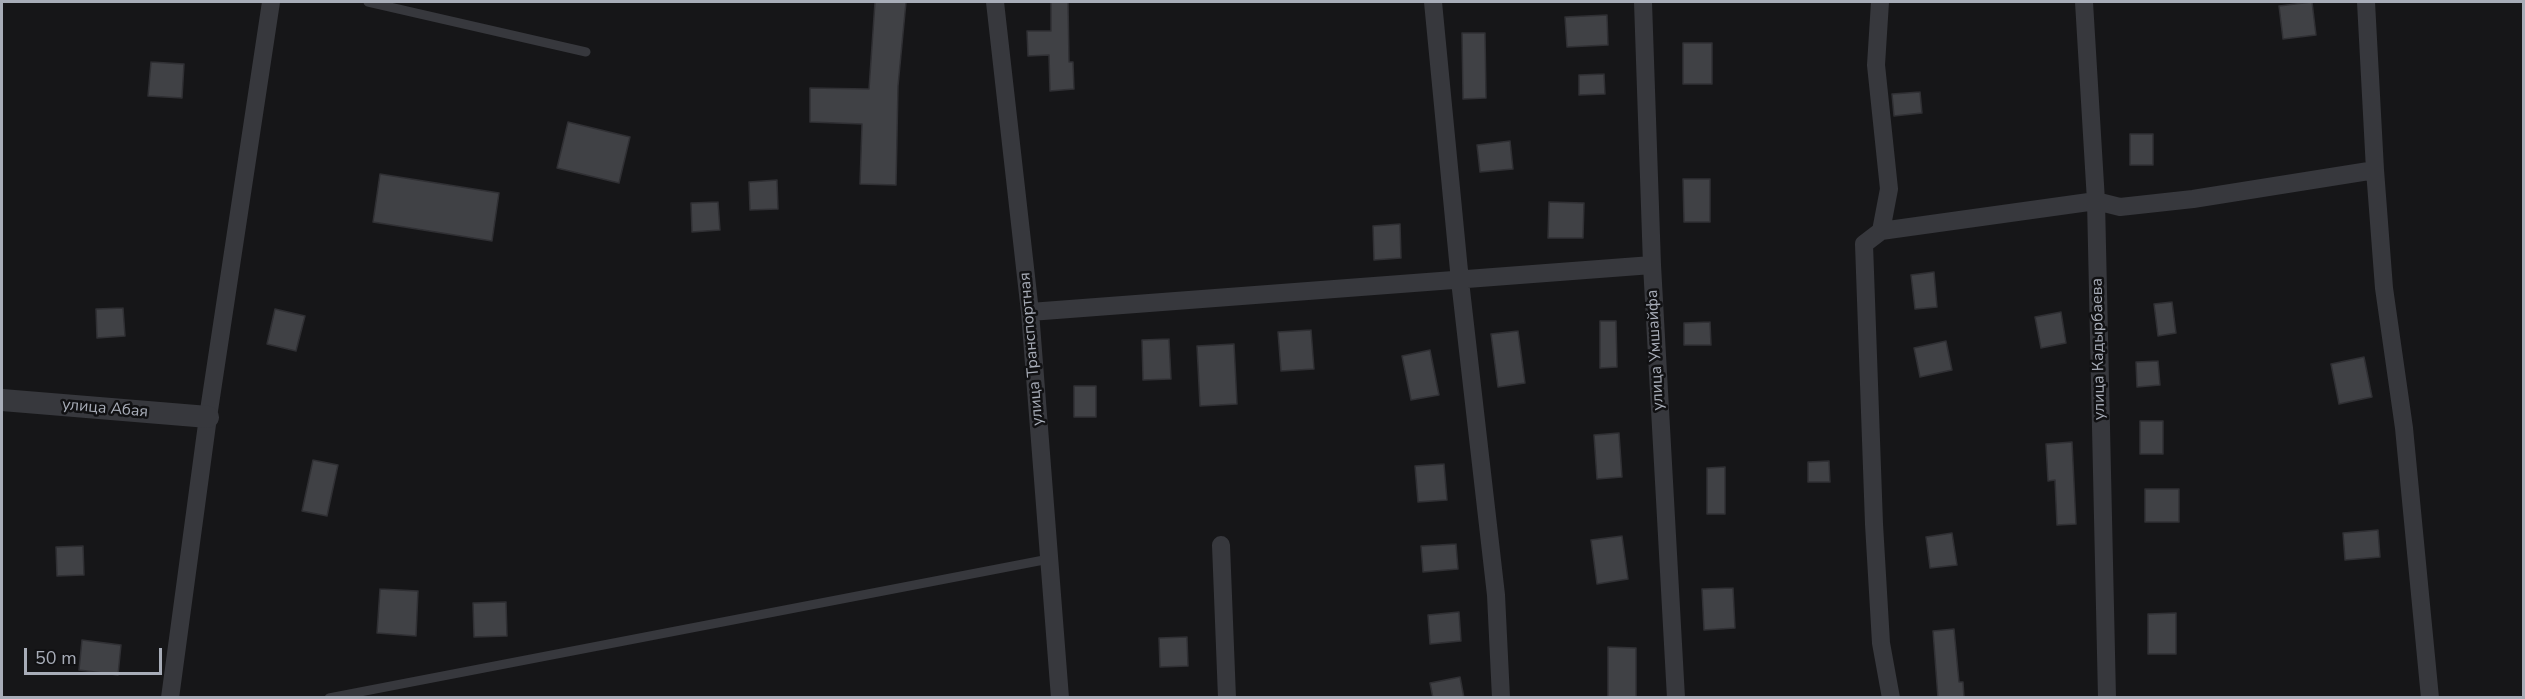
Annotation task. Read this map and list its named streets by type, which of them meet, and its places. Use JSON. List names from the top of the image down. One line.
{"streets":{"street":["улица Транспортная","улица Кадырбаева","улица Умшайфа","улица Абая"]},"scale_bar":"50 m"}
